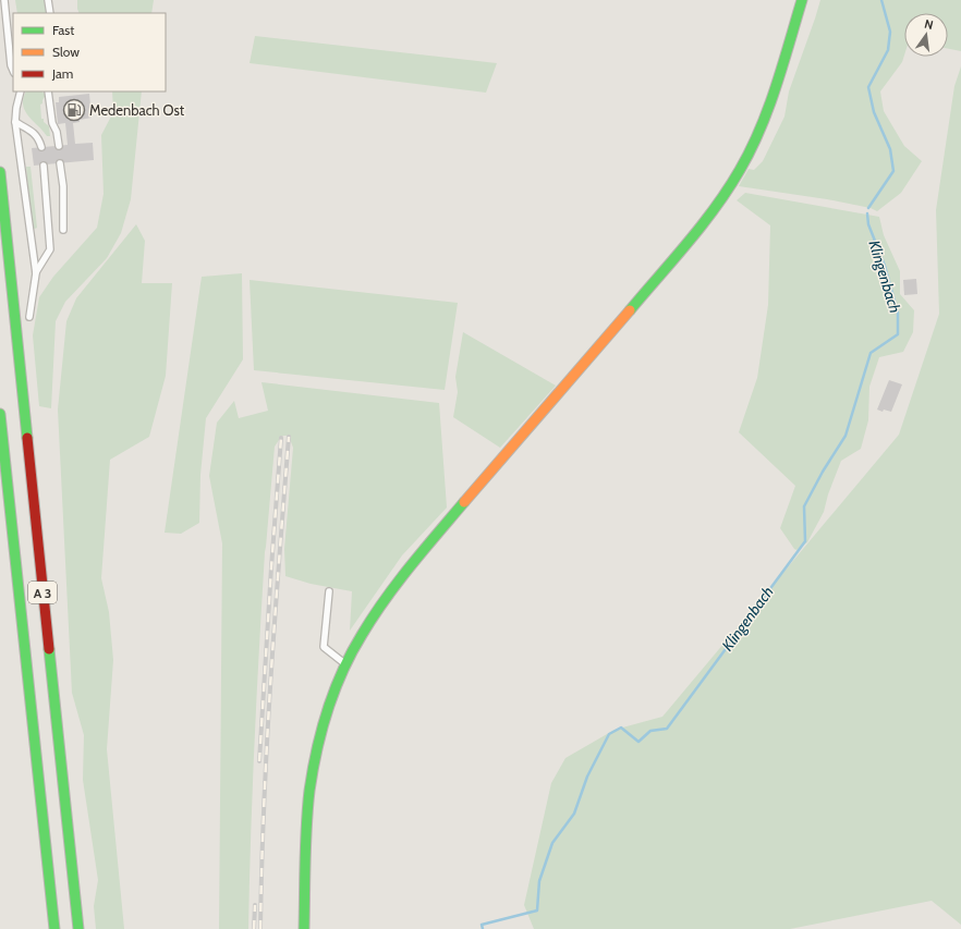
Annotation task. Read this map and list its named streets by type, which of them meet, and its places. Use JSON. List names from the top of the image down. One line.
{"streets":{"main road":["A 3"]},"water":["Klingenbach"],"places":{"fuel station":["Medenbach Ost"]},"legend":["Fast","Slow","Jam"],"north":"top"}
